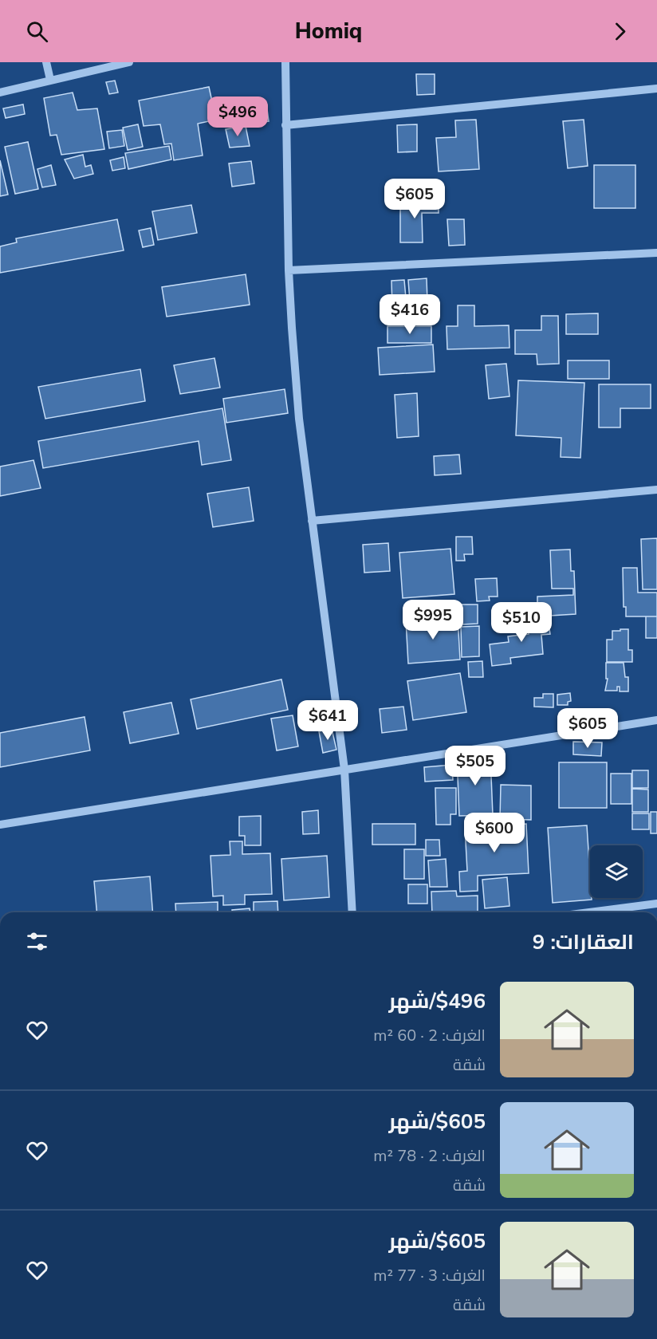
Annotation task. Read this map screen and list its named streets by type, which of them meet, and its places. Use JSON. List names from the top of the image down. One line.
{"page":{"header":"Homiq","price":["$496","$605","$416","$995","$510","$641","$605","$505","$600"],"heading":"العقارات: 9","list":[{"name":"$496/شهر","note":"الغرف: 2 · 60 m² · شقة"},{"name":"$605/شهر","note":"الغرف: 2 · 78 m² · شقة"},{"name":"$605/شهر","note":"الغرف: 3 · 77 m² · شقة"}]}}
